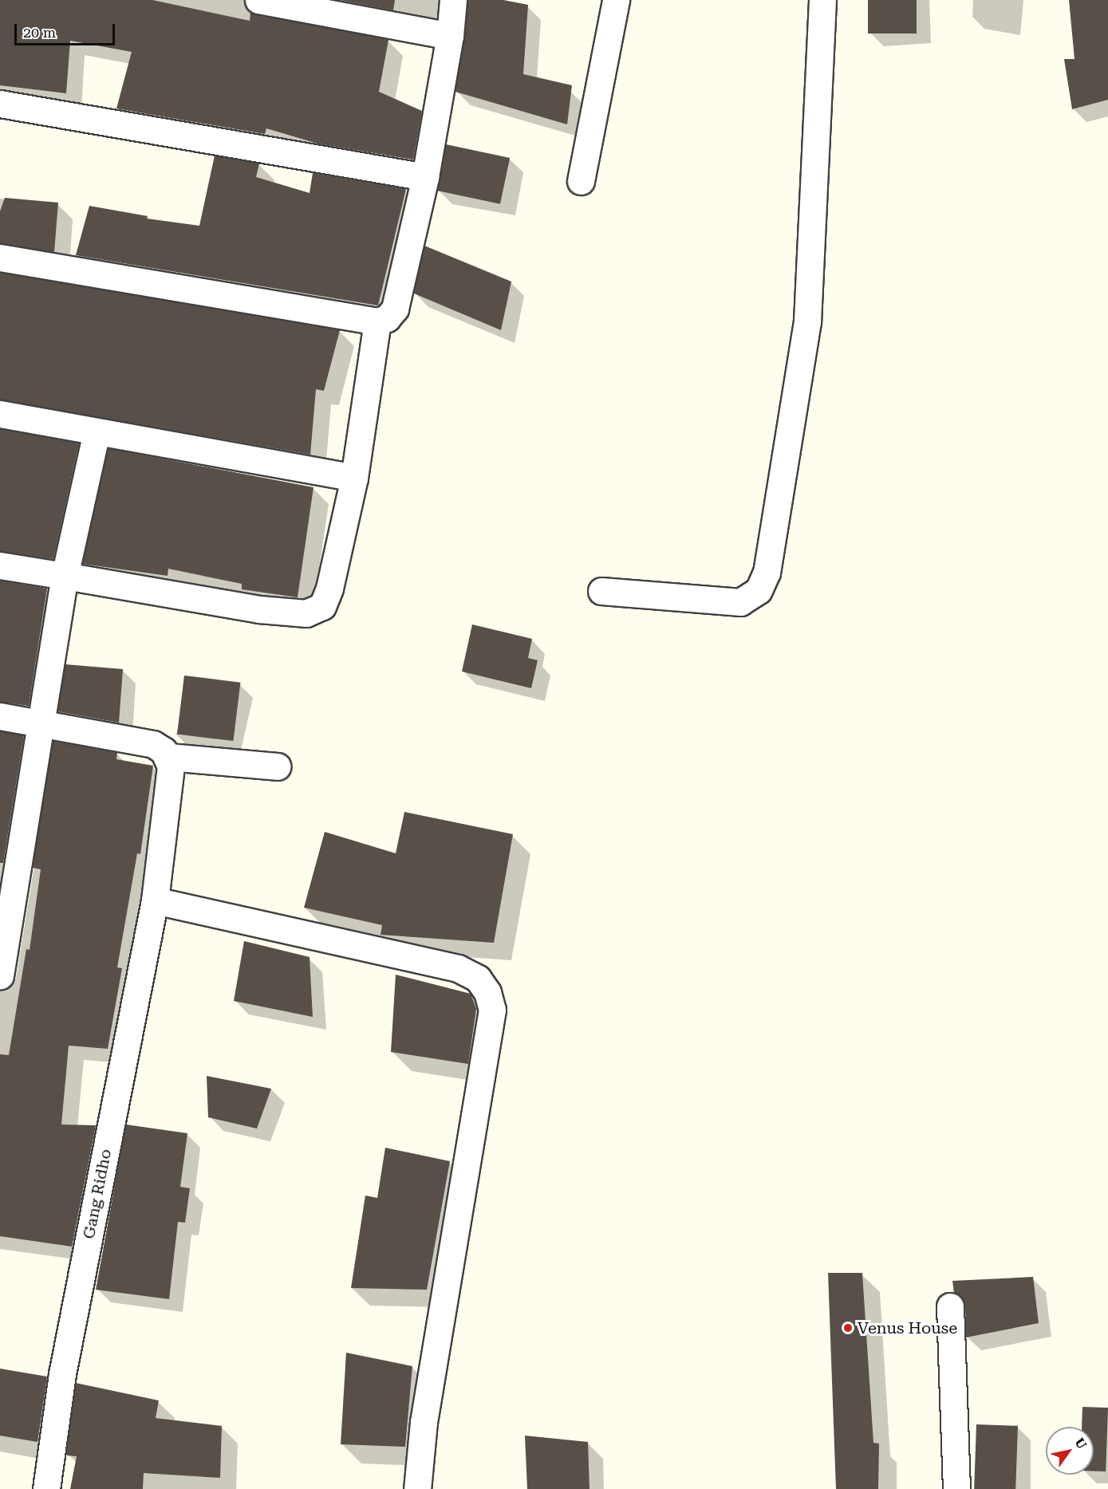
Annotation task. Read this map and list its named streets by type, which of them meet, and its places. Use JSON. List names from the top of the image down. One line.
{"streets":{"street":["Gang Ridho"]},"places":["Venus House"],"scale_bar":"20 m","north":"top right"}
